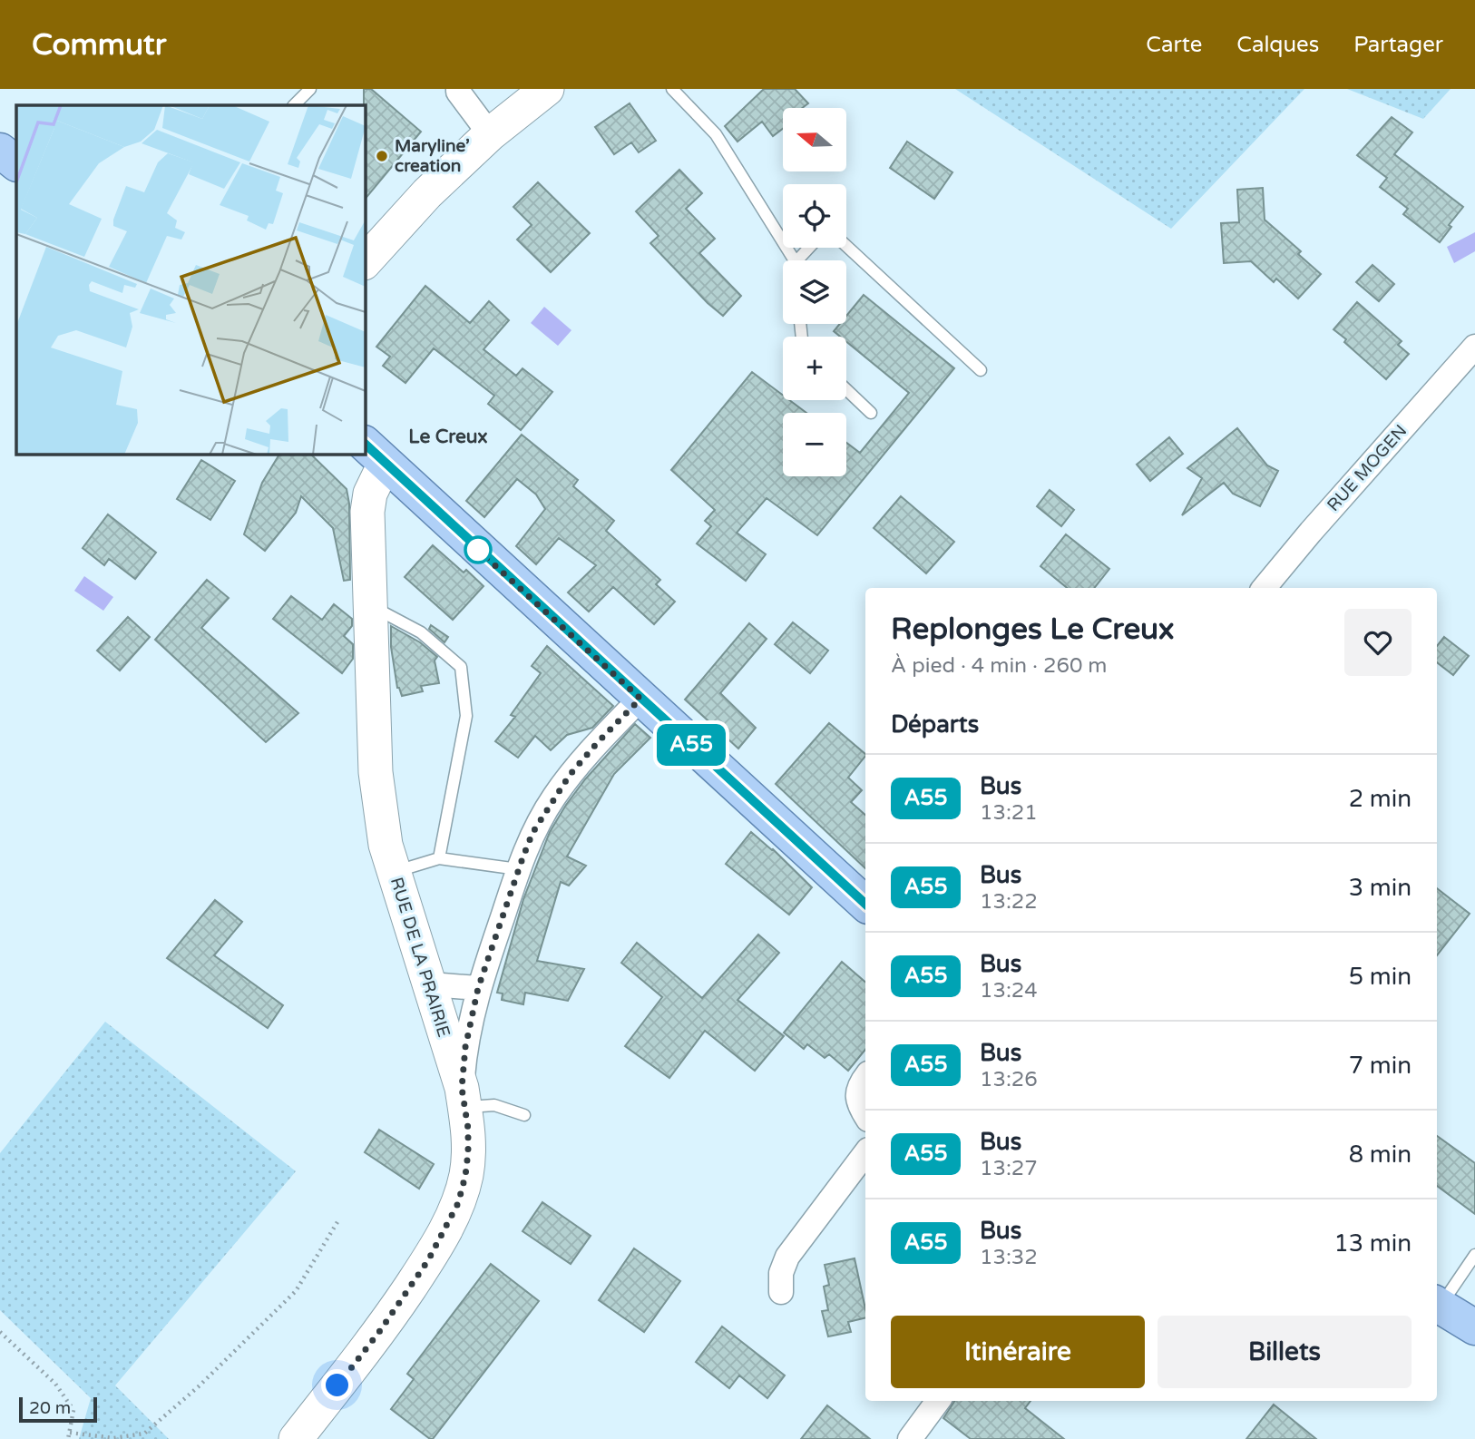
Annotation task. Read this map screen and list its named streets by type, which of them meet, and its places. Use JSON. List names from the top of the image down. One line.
{"streets":{"street":["RUE MOGEN","RUE DE LA PRAIRIE"]},"districts":["Le Creux"],"places":["Maryline’ creation"],"lines":["bus line A55"],"scale_bar":"20 m","north":"left","page":{"header":"Commutr","nav":["Carte","Calques","Partager"],"on_map":"A55","map_buttons":["+","−"],"heading":[["Replonges Le Creux","À pied · 4 min · 260 m"],"Départs"],"list":[{"mark":"A55","name":"Bus","note":"13:21","value":"2 min"},{"mark":"A55","name":"Bus","note":"13:22","value":"3 min"},{"mark":"A55","name":"Bus","note":"13:24","value":"5 min"},{"mark":"A55","name":"Bus","note":"13:26","value":"7 min"},{"mark":"A55","name":"Bus","note":"13:27","value":"8 min"},{"mark":"A55","name":"Bus","note":"13:32","value":"13 min"}],"buttons":["Itinéraire","Billets"],"scale":"20 m"}}
